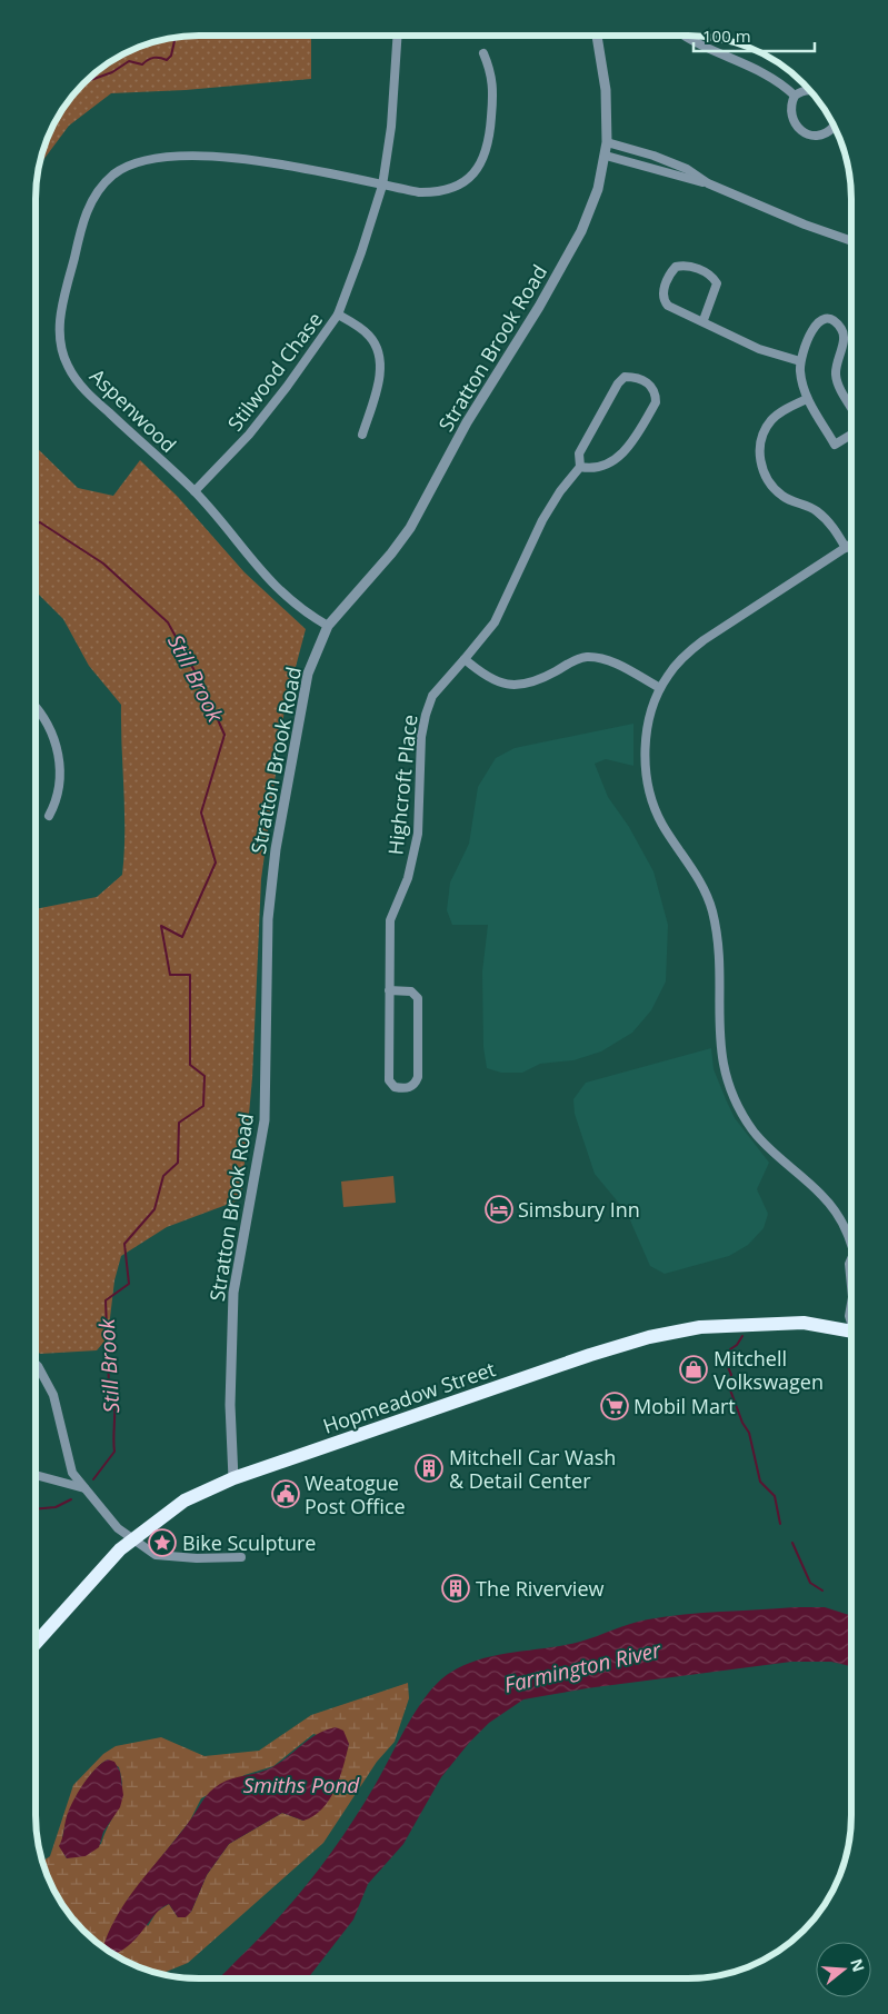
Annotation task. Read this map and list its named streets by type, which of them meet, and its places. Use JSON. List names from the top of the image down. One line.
{"streets":{"highway":["Hopmeadow Street"],"street":["Stratton Brook Road","Stilwood Chase","Aspenwood","Highcroft Place"]},"crossings":[["Stratton Brook Road","Aspenwood"],["Stratton Brook Road","Hopmeadow Street"],["Stilwood Chase","Aspenwood"]],"water":["Still Brook","Farmington River","Smiths Pond"],"places":{"hotel":["Simsbury Inn"],"shop":["Mitchell Volkswagen"],"supermarket":["Mobil Mart"],"building":["Mitchell Car Wash & Detail Center","The Riverview"],"public building":["Weatogue Post Office"],"place":["Bike Sculpture"]},"scale_bar":"100 m","north":"right"}
